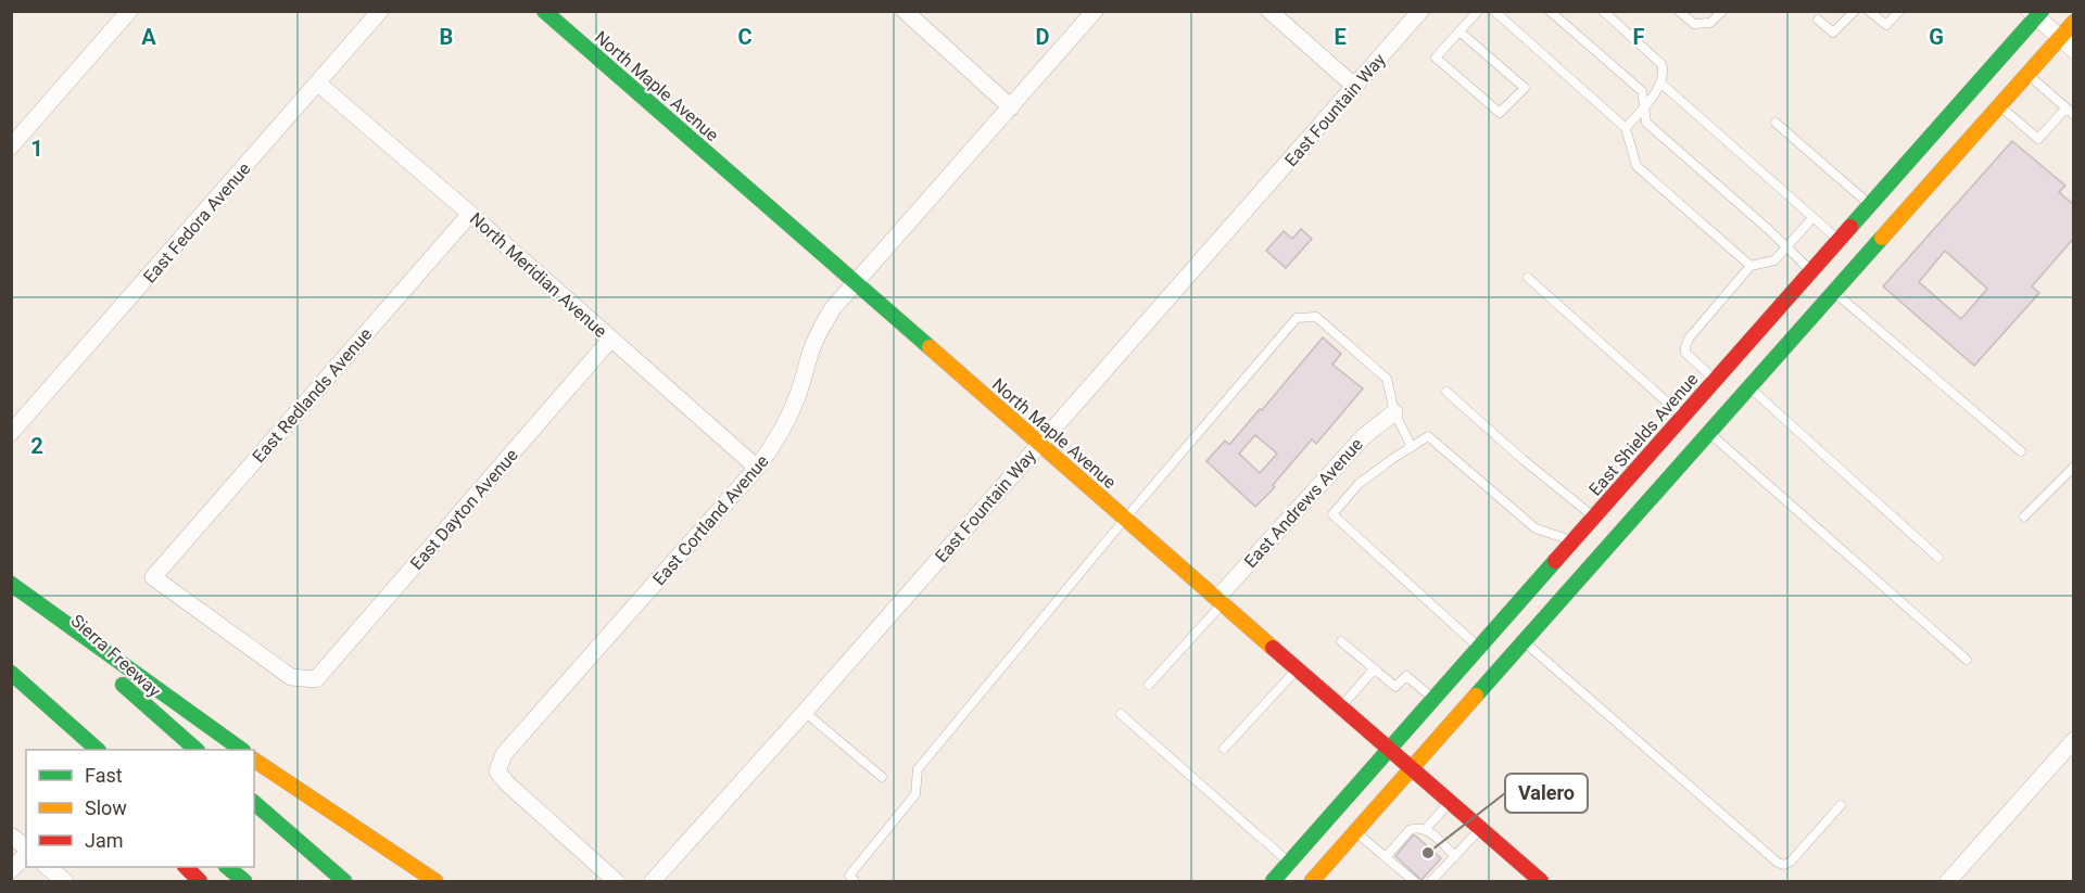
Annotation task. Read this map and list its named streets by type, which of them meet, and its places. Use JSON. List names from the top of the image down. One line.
{"streets":{"main road":["North Maple Avenue","East Shields Avenue","Sierra Freeway"],"street":["East Fountain Way","East Fedora Avenue","North Meridian Avenue","East Redlands Avenue","East Andrews Avenue","East Dayton Avenue","East Cortland Avenue"]},"crossings":[["North Maple Avenue","East Fountain Way"],["North Maple Avenue","East Shields Avenue"],["North Maple Avenue","East Andrews Avenue"],["North Maple Avenue","East Cortland Avenue"],["East Fedora Avenue","North Meridian Avenue"],["North Meridian Avenue","East Redlands Avenue"],["North Meridian Avenue","East Dayton Avenue"],["North Meridian Avenue","East Cortland Avenue"],["East Redlands Avenue","East Dayton Avenue"]],"places":["Valero"],"legend":["Fast","Slow","Jam"],"grid":{"columns":["A","B","C","D","E","F","G"],"rows":["1","2"]}}
